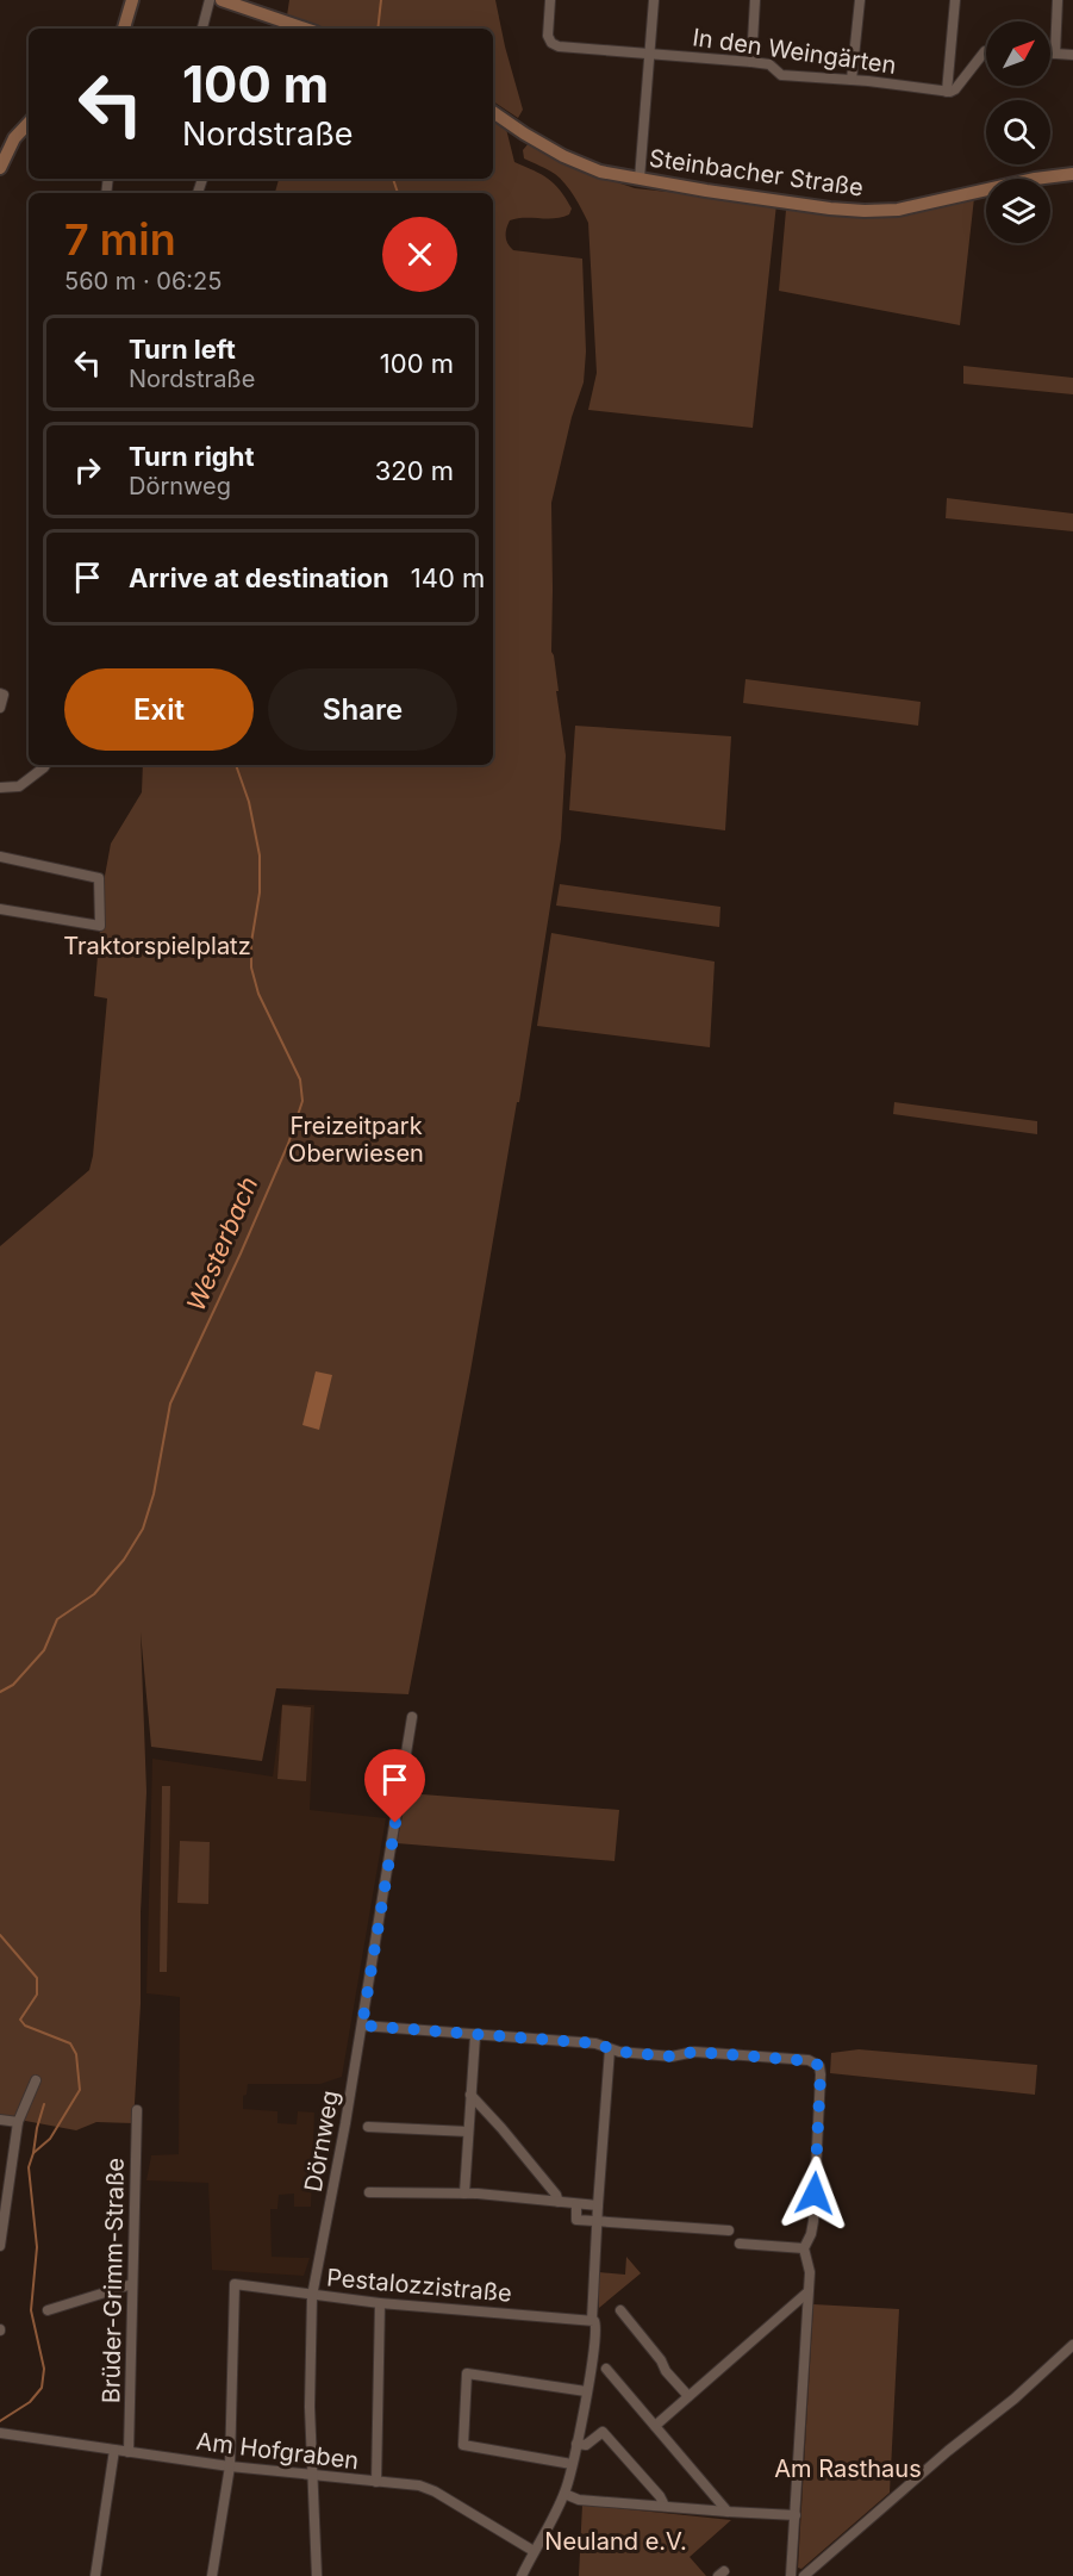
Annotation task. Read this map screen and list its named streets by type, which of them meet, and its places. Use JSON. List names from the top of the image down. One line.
{"streets":{"main road":["Steinbacher Straße"],"street":["In den Weingärten","Dörnweg","Brüder-Grimm-Straße","Pestalozzistraße","Am Hofgraben"]},"crossings":[["Dörnweg","Pestalozzistraße"],["Dörnweg","Am Hofgraben"],["Brüder-Grimm-Straße","Am Hofgraben"],["Pestalozzistraße","Am Hofgraben"]],"water":["Westerbach"],"parks":["Traktorspielplatz","Freizeitpark Oberwiesen","Am Rasthaus","Neuland e.V."],"north":"top right","page":{"turn":["100 m","Nordstraße"],"heading":["7 min","560 m · 06:25"],"list":[{"name":"Turn left","note":"Nordstraße","value":"100 m"},{"name":"Turn right","note":"Dörnweg","value":"320 m"},{"name":"Arrive at destination","value":"140 m"}],"buttons":["Exit","Share"]}}
